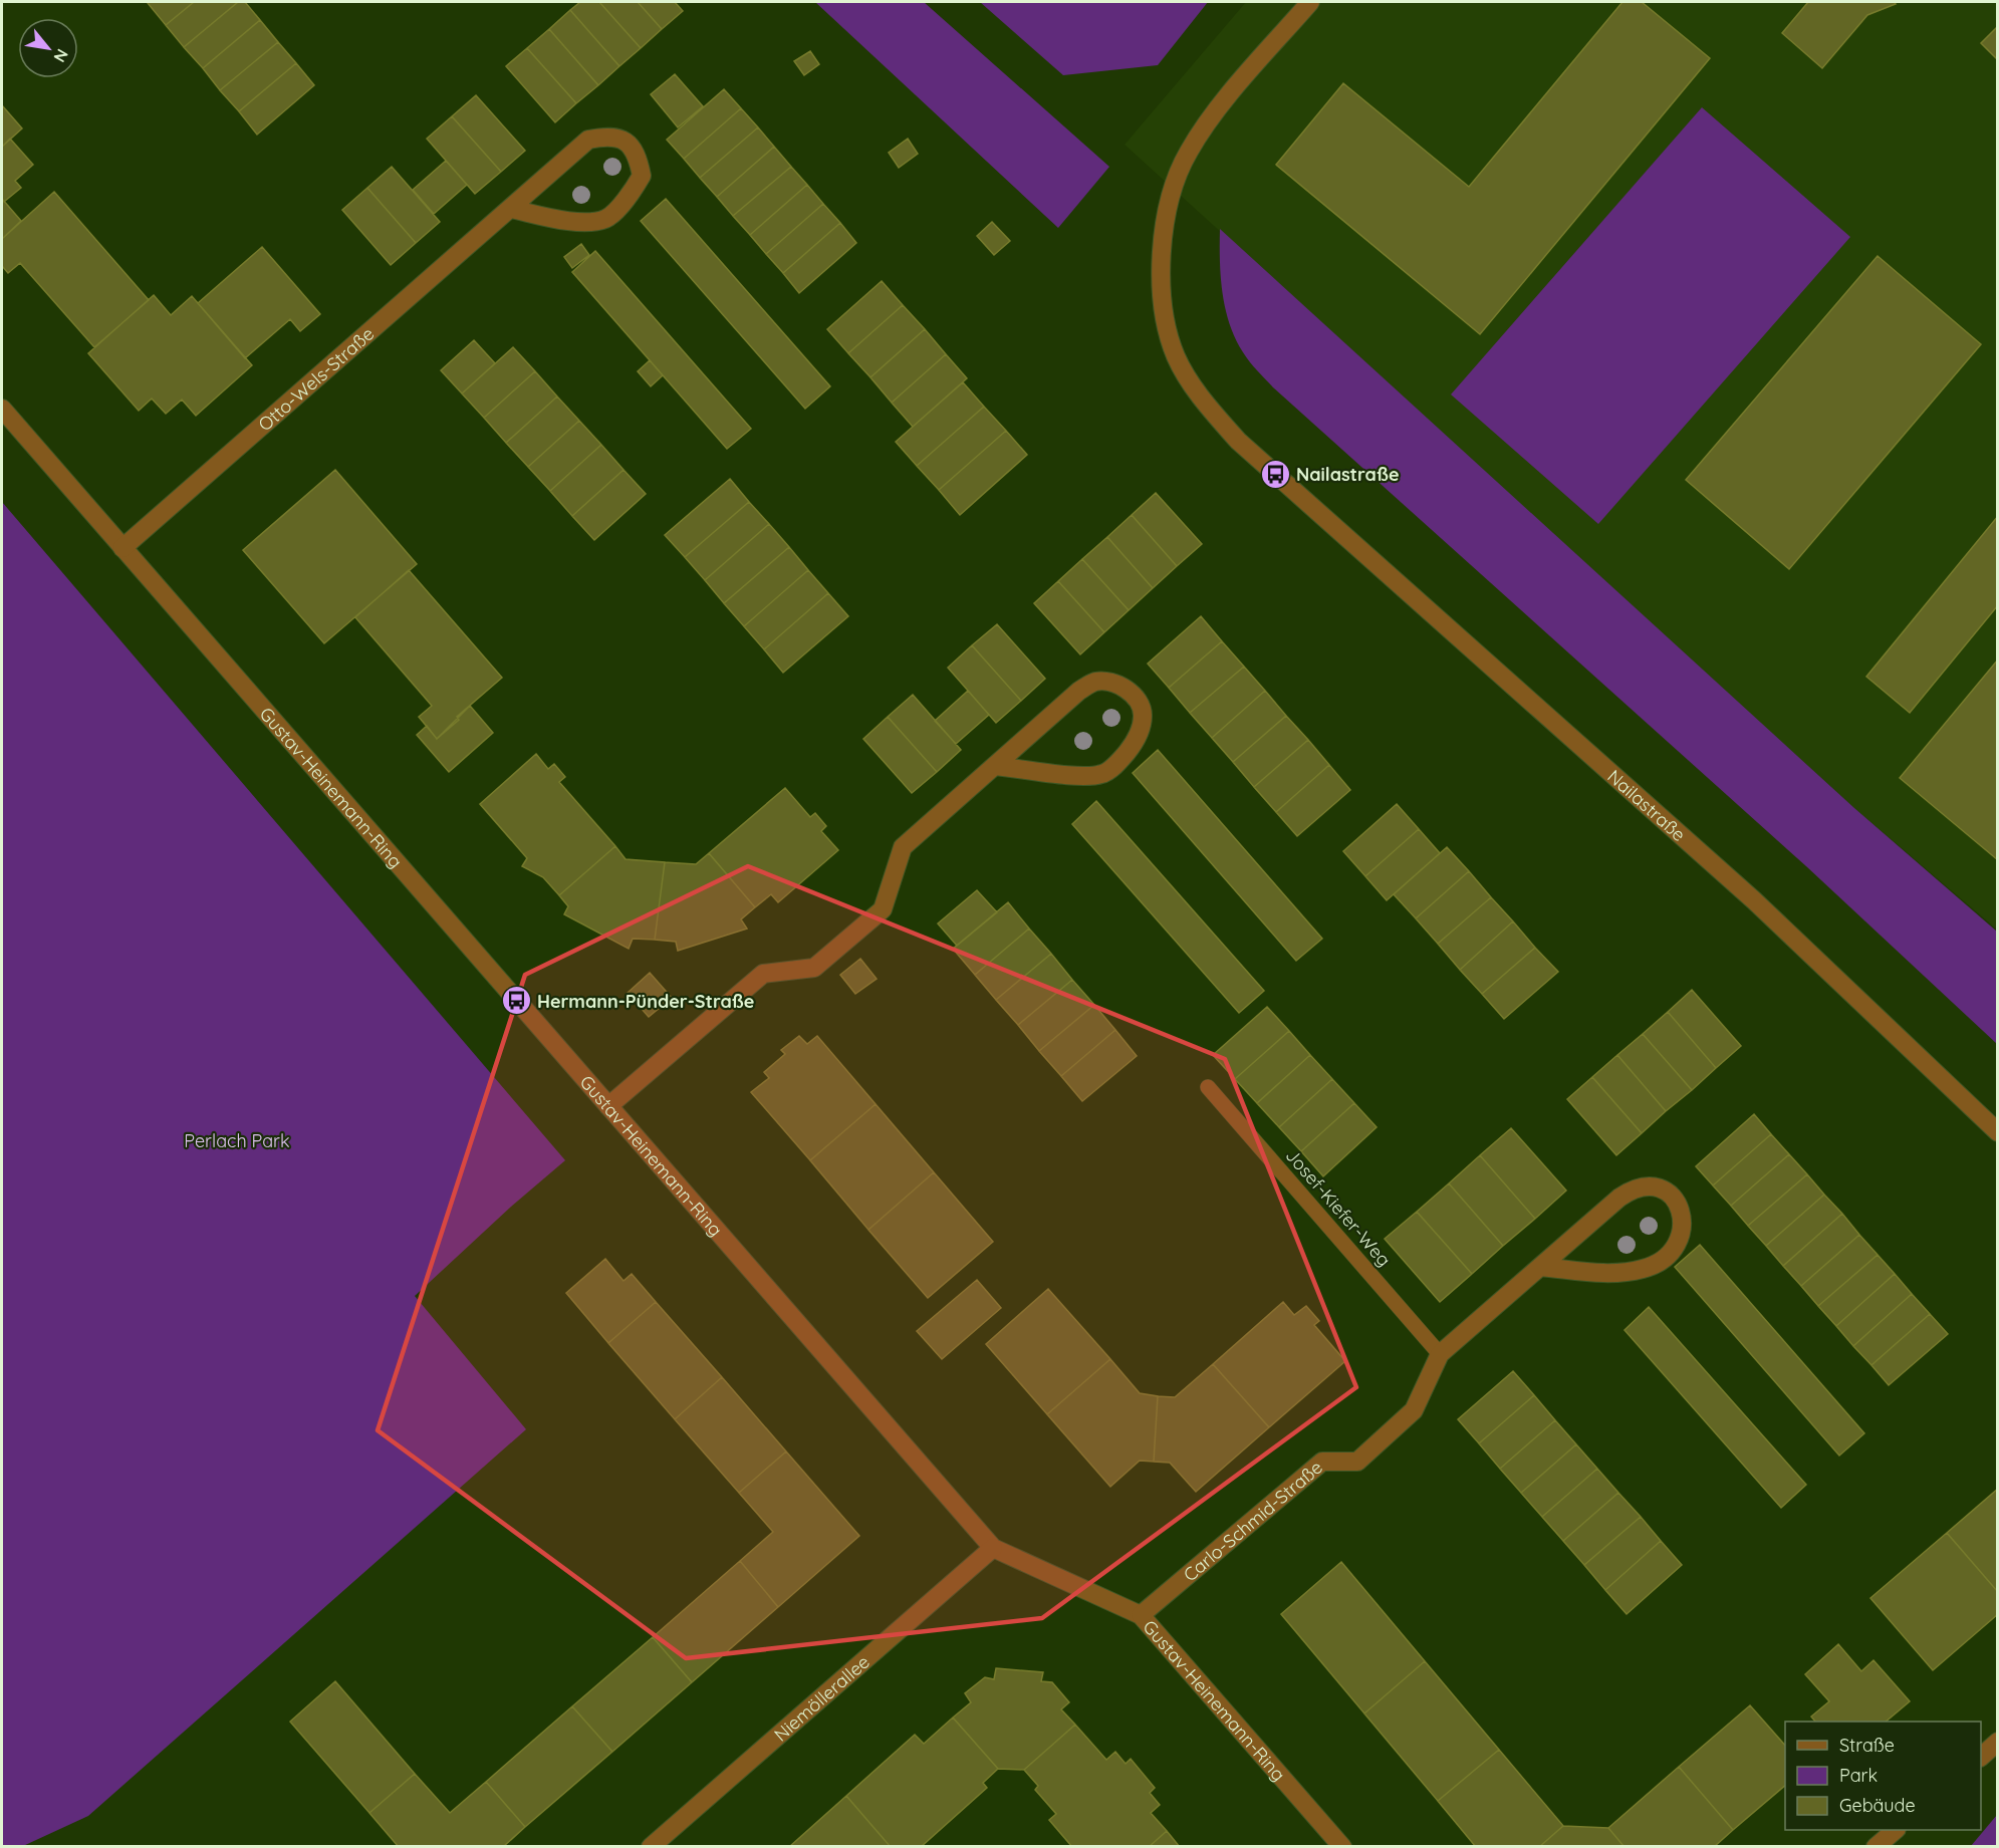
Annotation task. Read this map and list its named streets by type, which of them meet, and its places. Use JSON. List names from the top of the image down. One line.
{"streets":{"street":["Otto-Wels-Straße","Gustav-Heinemann-Ring","Nailastraße","Carlo-Schmid-Straße","Niemöllerallee"],"lane":["Josef-Kiefer-Weg"]},"crossings":[["Otto-Wels-Straße","Gustav-Heinemann-Ring"],["Gustav-Heinemann-Ring","Carlo-Schmid-Straße"],["Gustav-Heinemann-Ring","Niemöllerallee"],["Josef-Kiefer-Weg","Carlo-Schmid-Straße"]],"parks":["Perlach Park"],"places":{"bus stop":["Nailastraße","Hermann-Pünder-Straße"]},"legend":["Straße","Park","Gebäude"],"north":"bottom right"}
